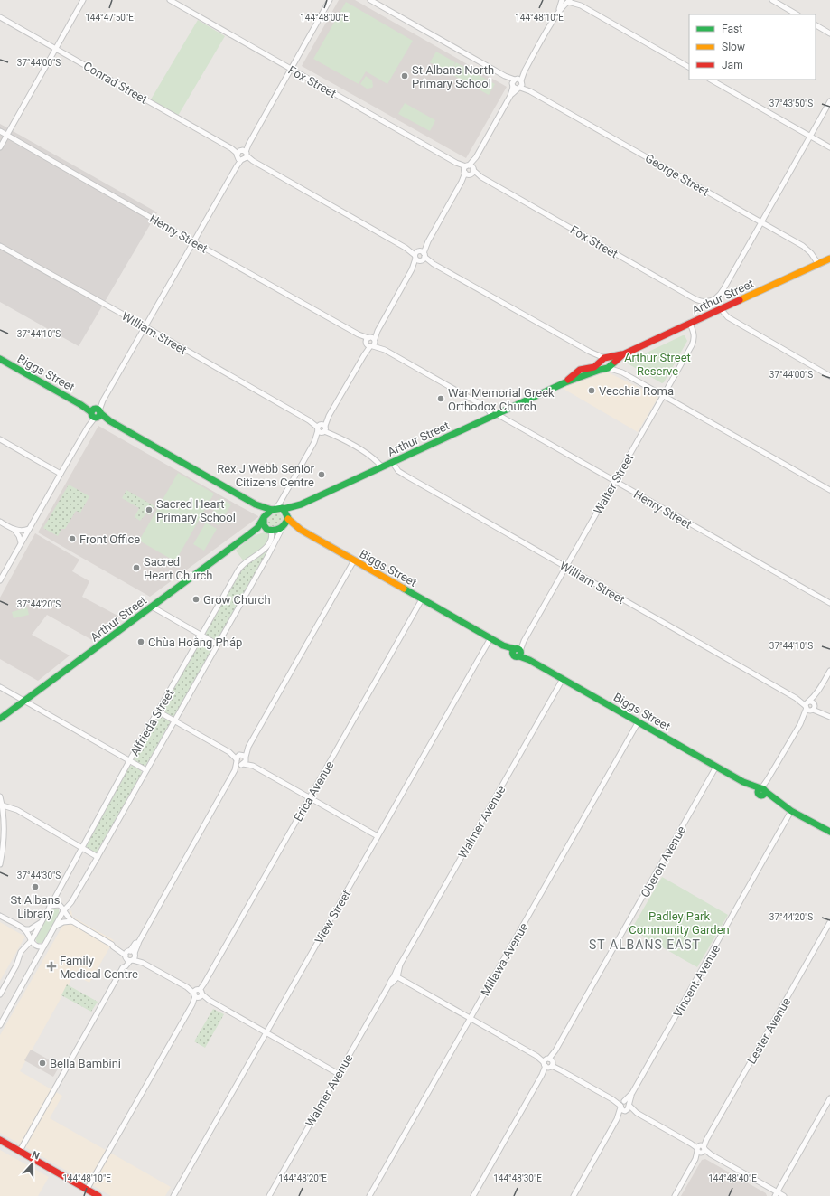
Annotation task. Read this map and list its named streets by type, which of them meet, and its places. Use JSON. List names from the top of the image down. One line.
{"streets":{"street":["Fox Street","Conrad Street","George Street","Henry Street","Arthur Street","William Street","Biggs Street","Walter Street","Alfrieda Street","Erica Avenue","Walmer Avenue","Oberon Avenue","View Street","Millawa Avenue","Vincent Avenue","Lester Avenue"]},"crossings":[["Fox Street","George Street"],["Conrad Street","Arthur Street"],["George Street","Arthur Street"],["Henry Street","Arthur Street"],["Henry Street","Walter Street"],["Arthur Street","William Street"],["Arthur Street","Biggs Street"],["Arthur Street","Walter Street"],["Arthur Street","Alfrieda Street"],["William Street","Walter Street"],["Biggs Street","Walter Street"],["Biggs Street","Alfrieda Street"],["Biggs Street","Erica Avenue"],["Biggs Street","Walmer Avenue"],["Biggs Street","Oberon Avenue"],["Biggs Street","View Street"],["Biggs Street","Millawa Avenue"],["Biggs Street","Vincent Avenue"]],"districts":["ST ALBANS EAST"],"parks":["Arthur Street Reserve","Padley Park Community Garden"],"places":{"other":["St Albans North Primary School","Vecchia Roma","War Memorial Greek Orthodox Church","Rex J Webb Senior Citizens Centre","Sacred Heart Primary School","Front Office","Sacred Heart Church","Grow Church","Chùa Hoằng Pháp","St Albans Library","Bella Bambini"],"health":["Family Medical Centre"]},"legend":["Fast","Slow","Jam"],"north":"top","coordinates":["144°47'50\"E","144°48'00\"E","144°48'10\"E","37°44'00\"S","37°43'50\"S","37°44'10\"S","37°44'20\"S","37°44'30\"S","144°48'20\"E","144°48'30\"E","144°48'40\"E"]}
